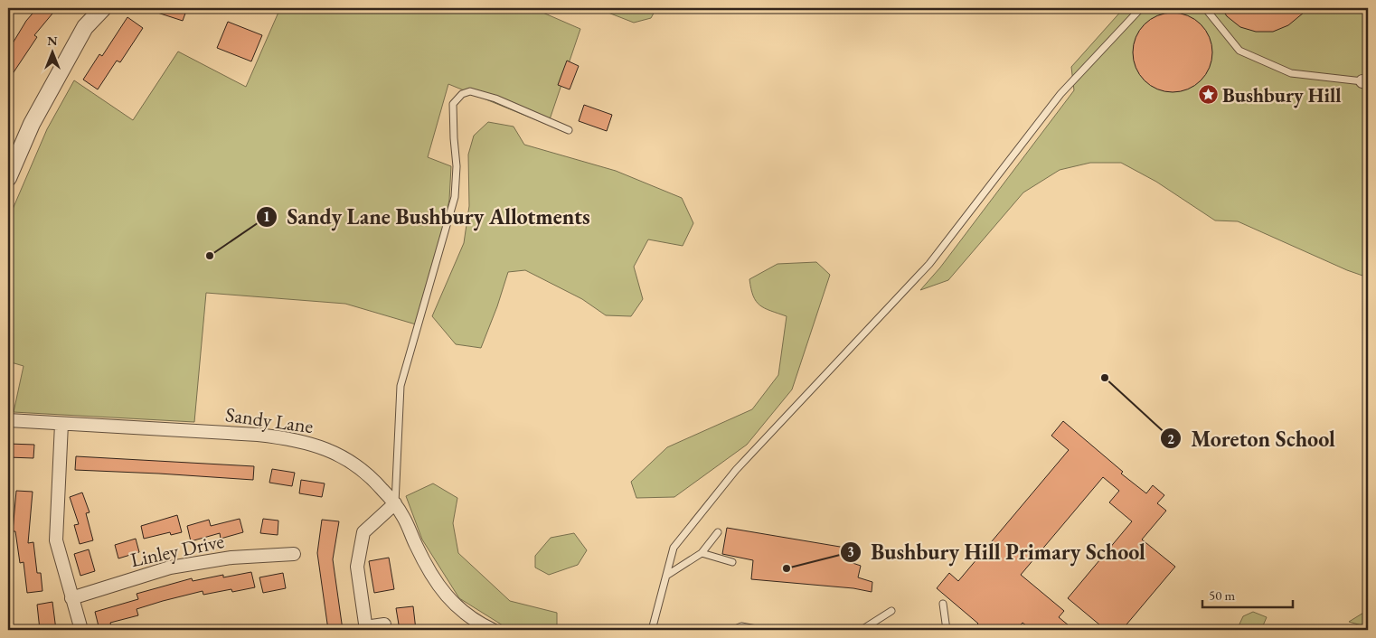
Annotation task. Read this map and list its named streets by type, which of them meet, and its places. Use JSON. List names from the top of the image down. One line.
{"streets":{"street":["Sandy Lane","Linley Drive"]},"places":{"place":["Bushbury Hill"],"other":["Sandy Lane Bushbury Allotments","Moreton School","Bushbury Hill Primary School"]},"scale_bar":"50 m","north":"top"}
